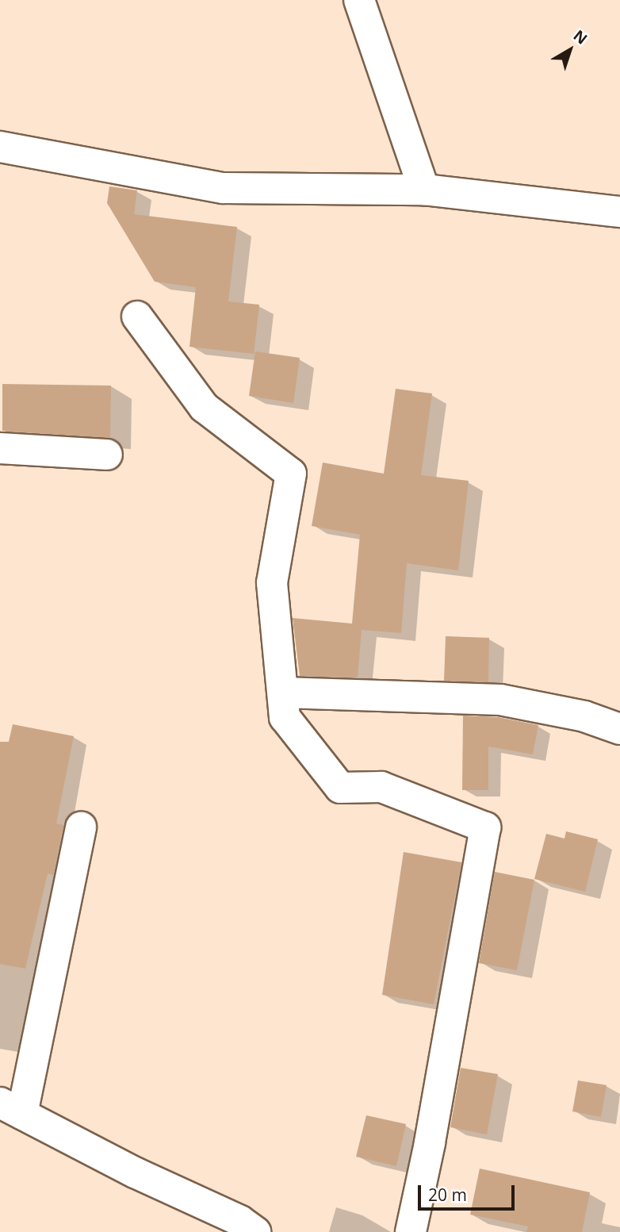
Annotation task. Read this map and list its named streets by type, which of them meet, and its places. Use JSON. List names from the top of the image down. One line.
{"scale_bar":"20 m","north":"top right"}
